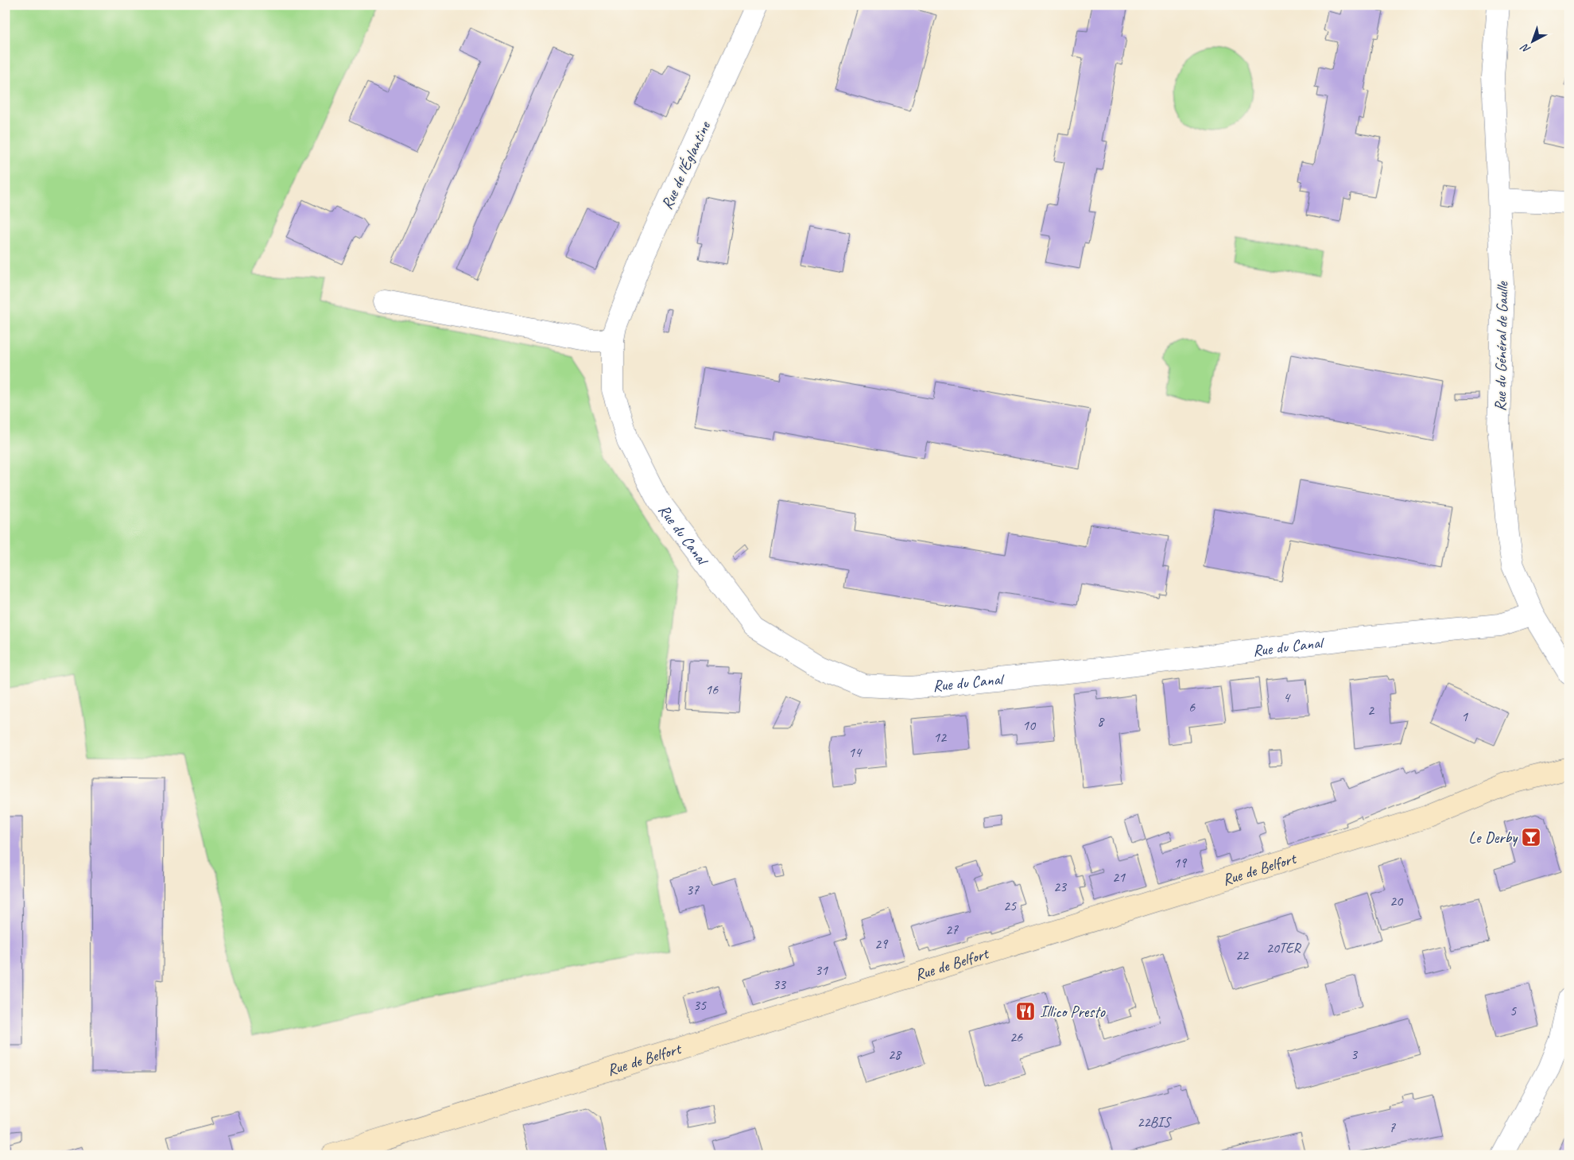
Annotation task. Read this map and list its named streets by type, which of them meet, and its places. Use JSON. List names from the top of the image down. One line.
{"streets":{"main road":["Rue de Belfort"],"street":["Rue de l'Églantine","Rue du Général de Gaulle","Rue du Canal"]},"crossings":[["Rue de l'Églantine","Rue du Canal"],["Rue du Général de Gaulle","Rue du Canal"]],"places":{"bar":["Le Derby"],"restaurant":["Illico Presto"]},"house_numbers":["16","4","6","2","1","8","10","12","14","19","21","23","37","20","25","27","29","20TER","22","31","33","35","5","26","28","3","22BIS","7"],"north":"bottom left"}
